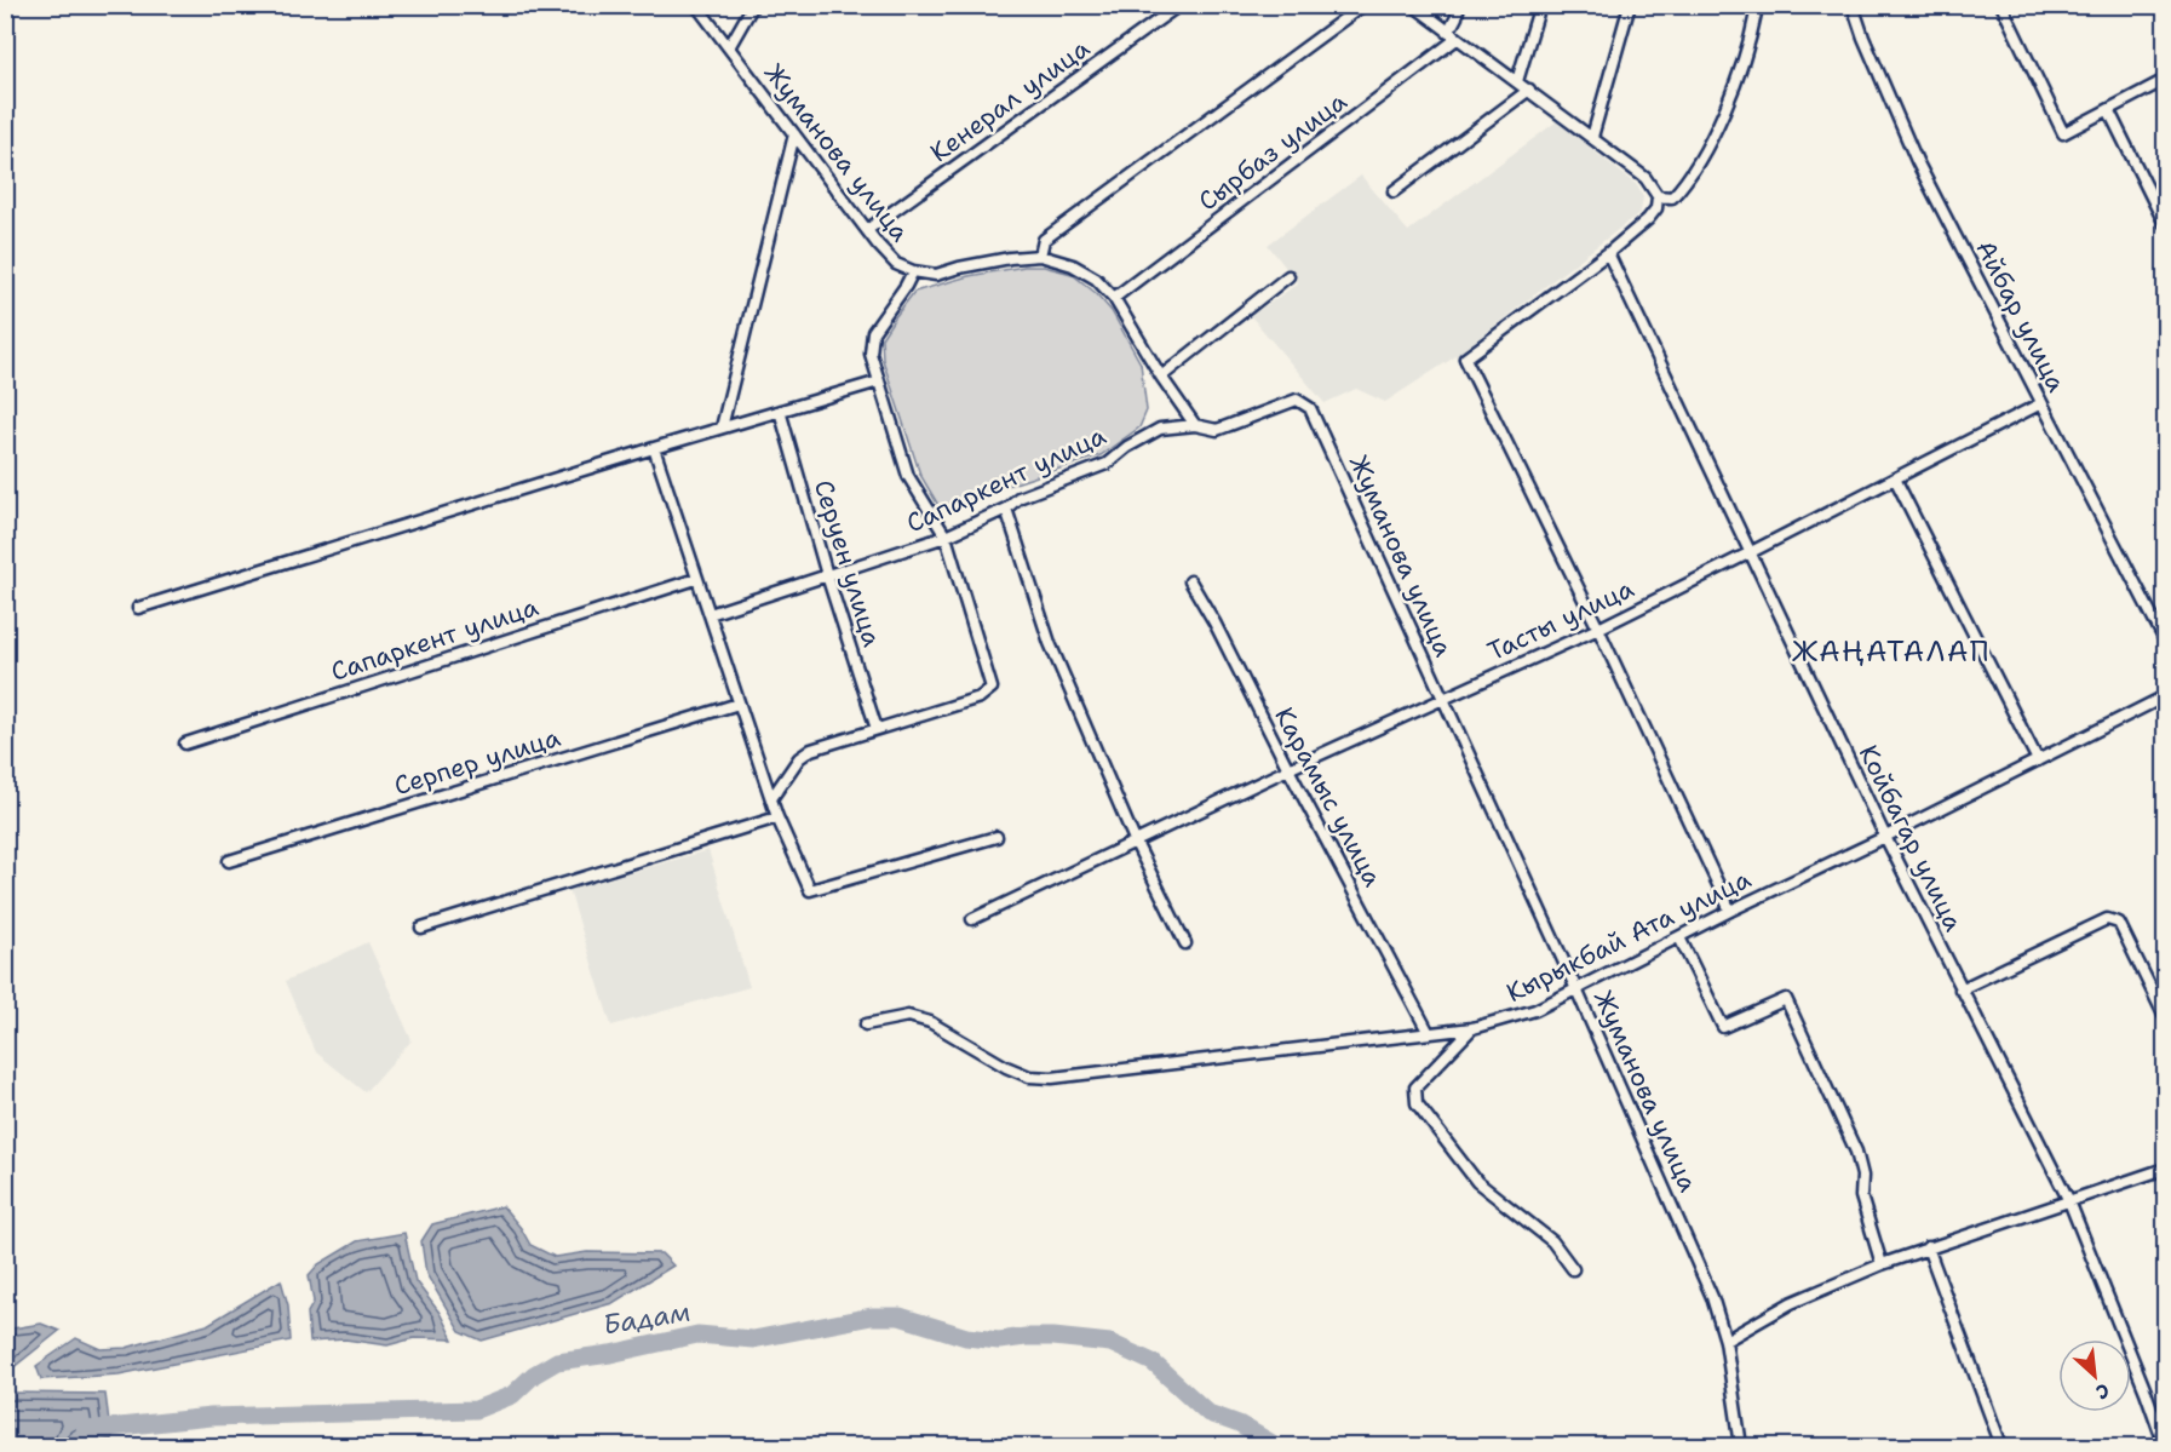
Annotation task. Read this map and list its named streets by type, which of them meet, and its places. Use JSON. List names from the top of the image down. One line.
{"streets":{"street":["Кенерал улица","Сырбаз улица","Жуманова улица","Айбар улица","Сапаркент улица","Серуен улица","Тасты улица","Серпер улица","Карамыс улица","Койбагар улица","Кырыкбай Ата улица"]},"crossings":[["Кенерал улица","Жуманова улица"],["Сырбаз улица","Жуманова улица"],["Жуманова улица","Сапаркент улица"],["Жуманова улица","Тасты улица"],["Жуманова улица","Кырыкбай Ата улица"],["Айбар улица","Тасты улица"],["Сапаркент улица","Серуен улица"],["Тасты улица","Карамыс улица"],["Тасты улица","Койбагар улица"],["Карамыс улица","Кырыкбай Ата улица"],["Койбагар улица","Кырыкбай Ата улица"]],"districts":["ЖАҢАТАЛАП"],"water":["Бадам"],"north":"bottom right"}
